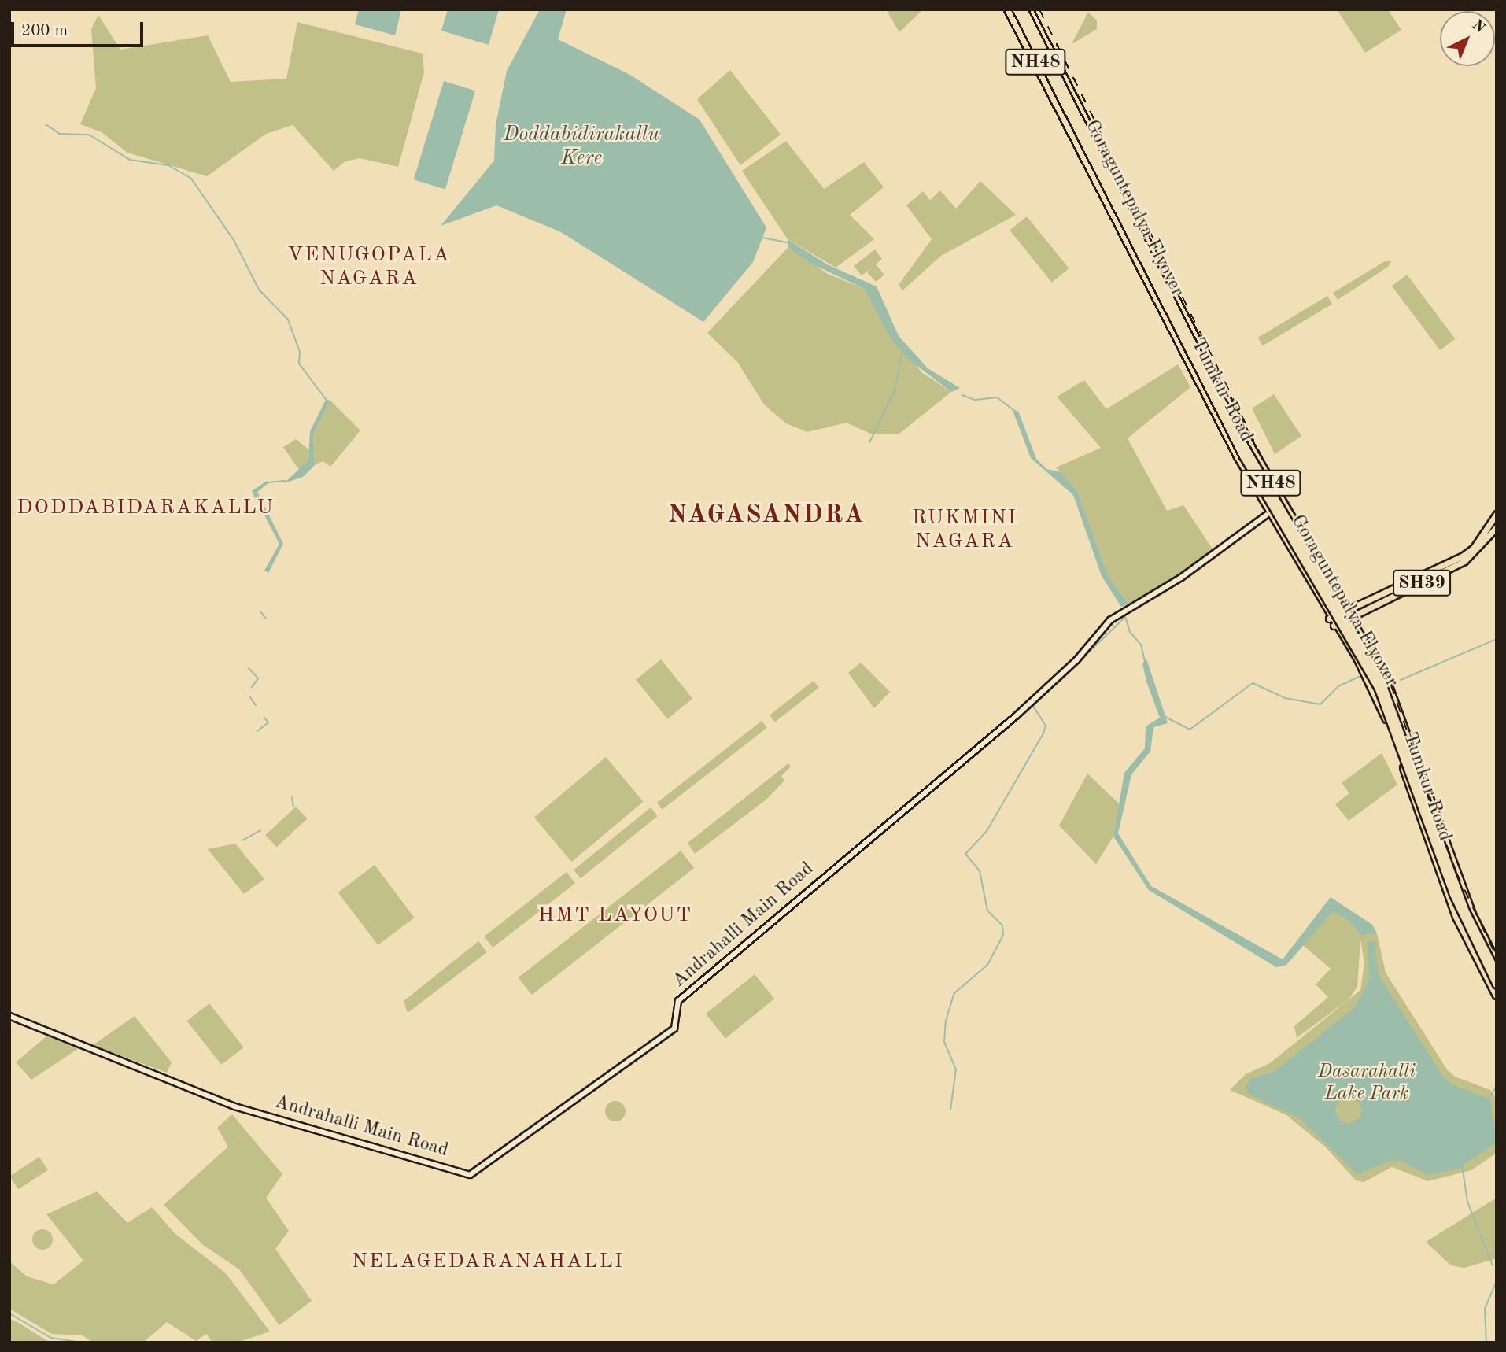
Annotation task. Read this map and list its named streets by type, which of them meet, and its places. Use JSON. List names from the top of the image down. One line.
{"streets":{"highway":["NH48","Goraguntepalya Flyover","Tumkur Road"],"main road":["SH39","Andrahalli Main Road"]},"crossings":[["Tumkur Road","SH39"]],"districts":["VENUGOPALA NAGARA","DODDABIDARAKALLU","NAGASANDRA","RUKMINI NAGARA","HMT LAYOUT","NELAGEDARANAHALLI"],"water":["Doddabidirakallu Kere"],"parks":["Dasarahalli Lake Park"],"scale_bar":"200 m","north":"top right"}
